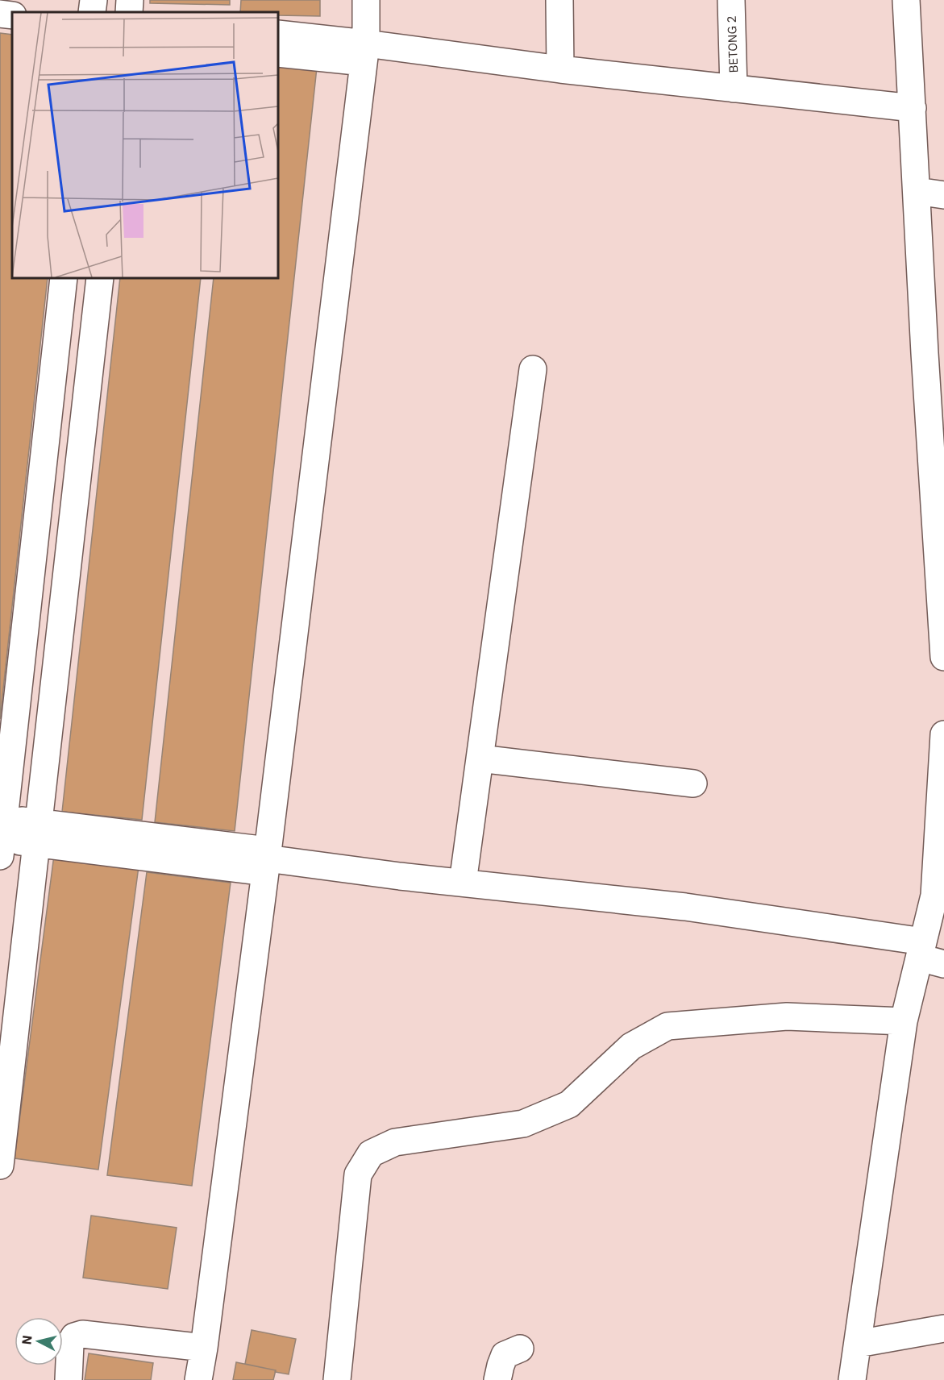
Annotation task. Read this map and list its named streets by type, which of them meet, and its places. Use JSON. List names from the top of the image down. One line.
{"streets":{"street":["BETONG 2"]},"north":"left"}
